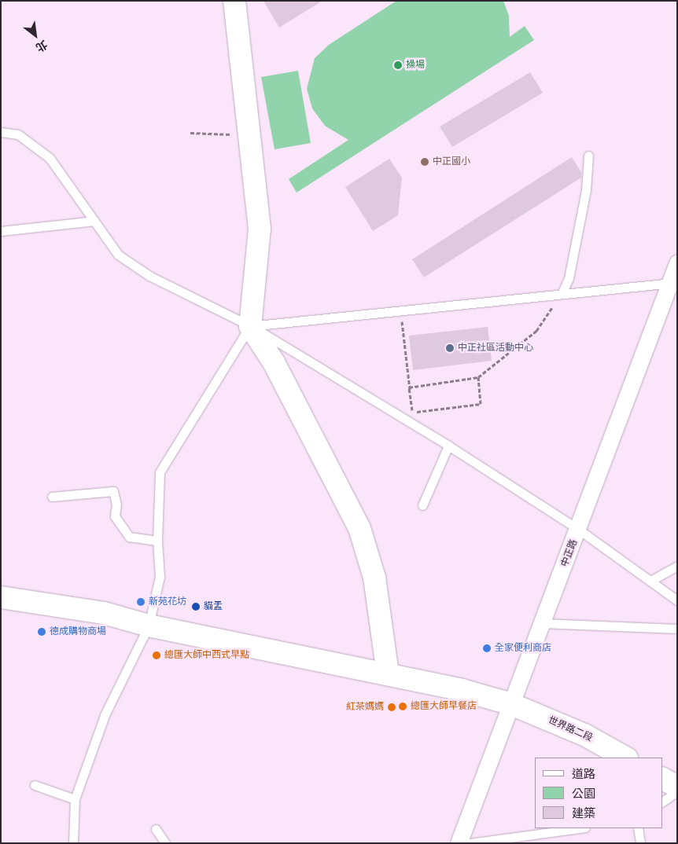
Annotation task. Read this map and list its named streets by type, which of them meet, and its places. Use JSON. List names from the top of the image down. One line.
{"streets":{"street":["中正路","世界路二段"]},"crossings":[["中正路","世界路二段"]],"places":["操場","中正國小","中正社區活動中心","新苑花坊","貓盂","德成購物商場","全家便利商店","總匯大師中西式早點","總匯大師早餐店","紅茶媽媽"],"legend":["道路","公園","建築"],"north":"bottom right"}
